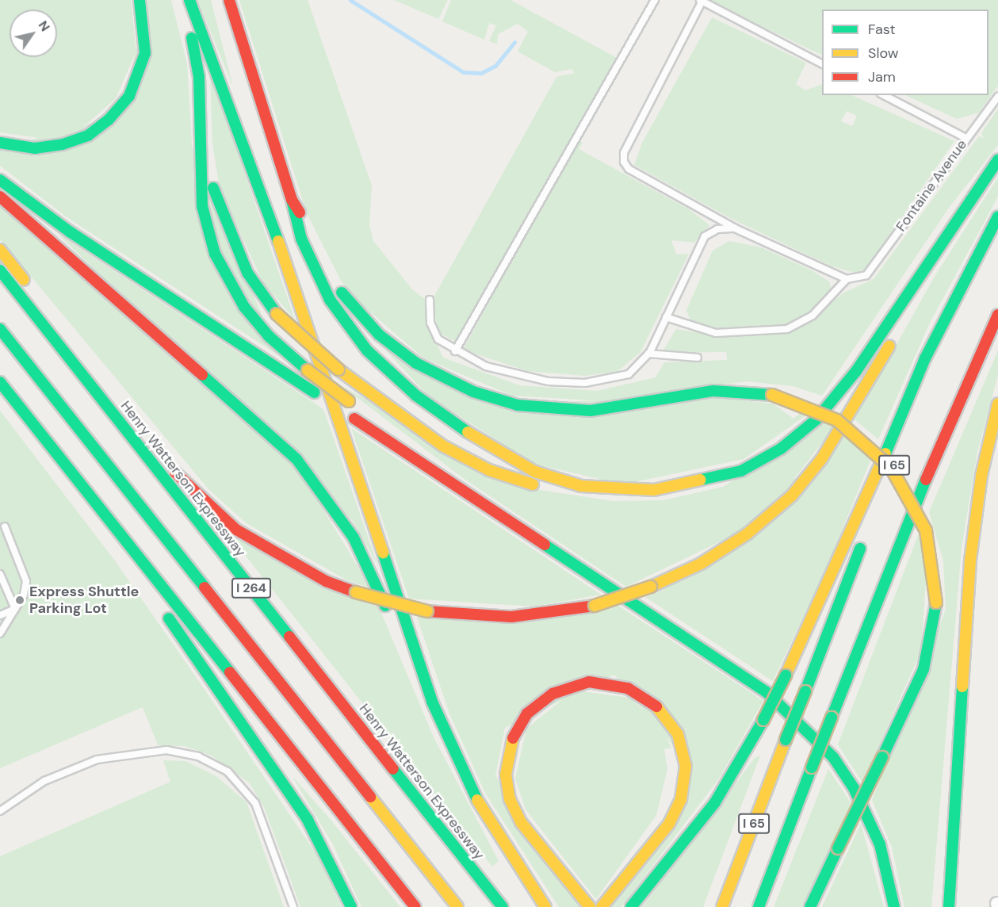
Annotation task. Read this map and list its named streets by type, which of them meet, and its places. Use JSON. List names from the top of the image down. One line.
{"streets":{"highway":["I 65","Henry Watterson Expressway","I 264"],"lane":["Fontaine Avenue"]},"places":["Express Shuttle Parking Lot"],"legend":["Fast","Slow","Jam"],"north":"top right"}
